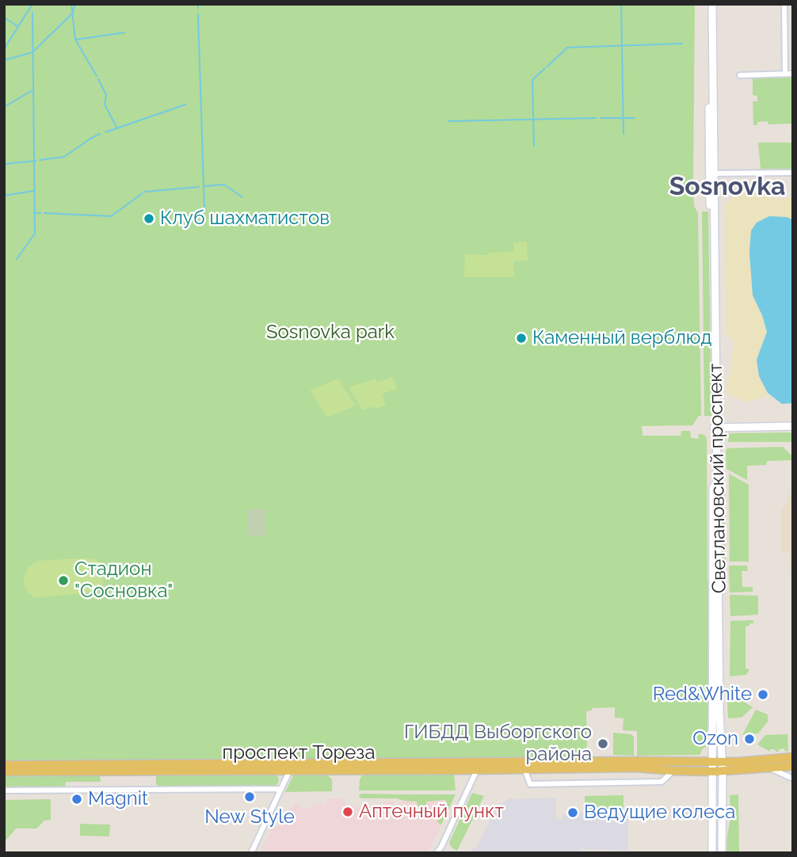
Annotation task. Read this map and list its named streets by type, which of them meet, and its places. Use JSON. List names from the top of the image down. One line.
{"streets":{"main road":["Светлановский проспект","проспект Тореза"]},"crossings":[["Светлановский проспект","проспект Тореза"]],"districts":["Sosnovka"],"parks":["Sosnovka park"],"places":["Клуб шахматистов","Каменный верблюд","Стадион \"Сосновка\"","Red&White","Ozon","ГИБДД Выборгского района","New Style","Magnit","Аптечный пункт","Ведущие колеса"]}
